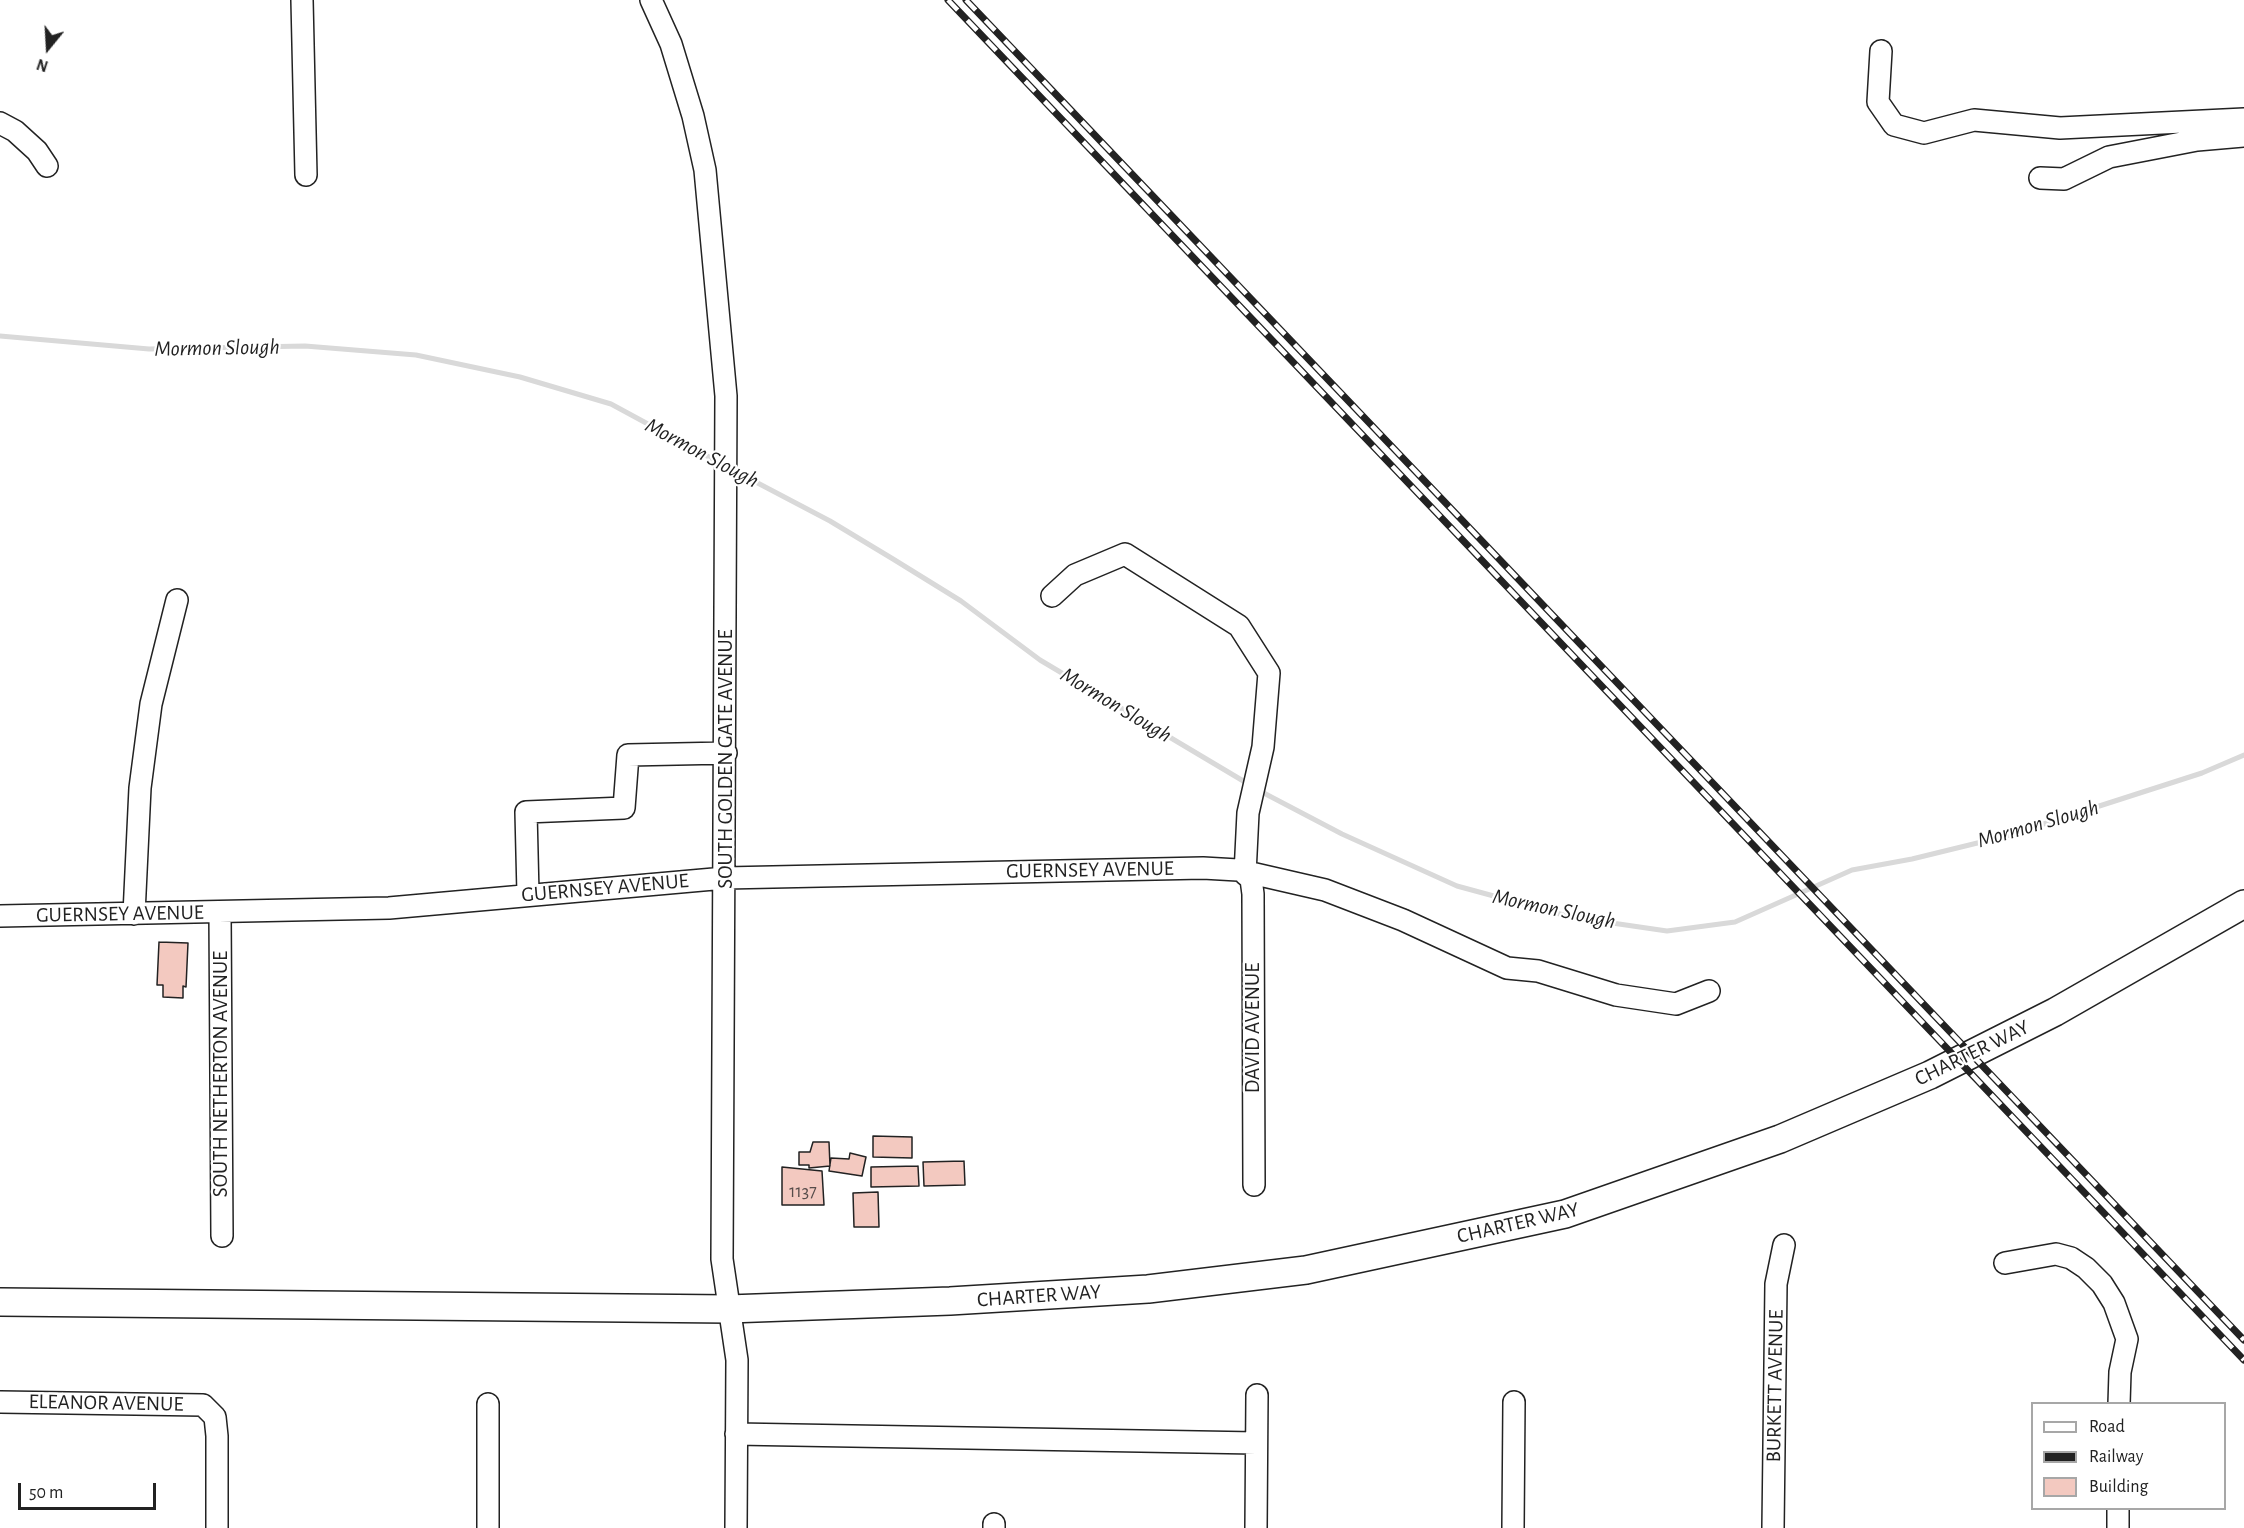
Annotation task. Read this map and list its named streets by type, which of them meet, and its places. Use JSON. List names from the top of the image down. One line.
{"streets":{"main road":["CHARTER WAY"],"street":["SOUTH GOLDEN GATE AVENUE","GUERNSEY AVENUE","DAVID AVENUE","SOUTH NETHERTON AVENUE","BURKETT AVENUE","ELEANOR AVENUE"]},"crossings":[["SOUTH GOLDEN GATE AVENUE","GUERNSEY AVENUE"],["SOUTH GOLDEN GATE AVENUE","CHARTER WAY"],["GUERNSEY AVENUE","DAVID AVENUE"],["GUERNSEY AVENUE","SOUTH NETHERTON AVENUE"]],"water":["Mormon Slough"],"house_numbers":["1137"],"legend":["Road","Railway","Building"],"scale_bar":"50 m","north":"bottom"}
